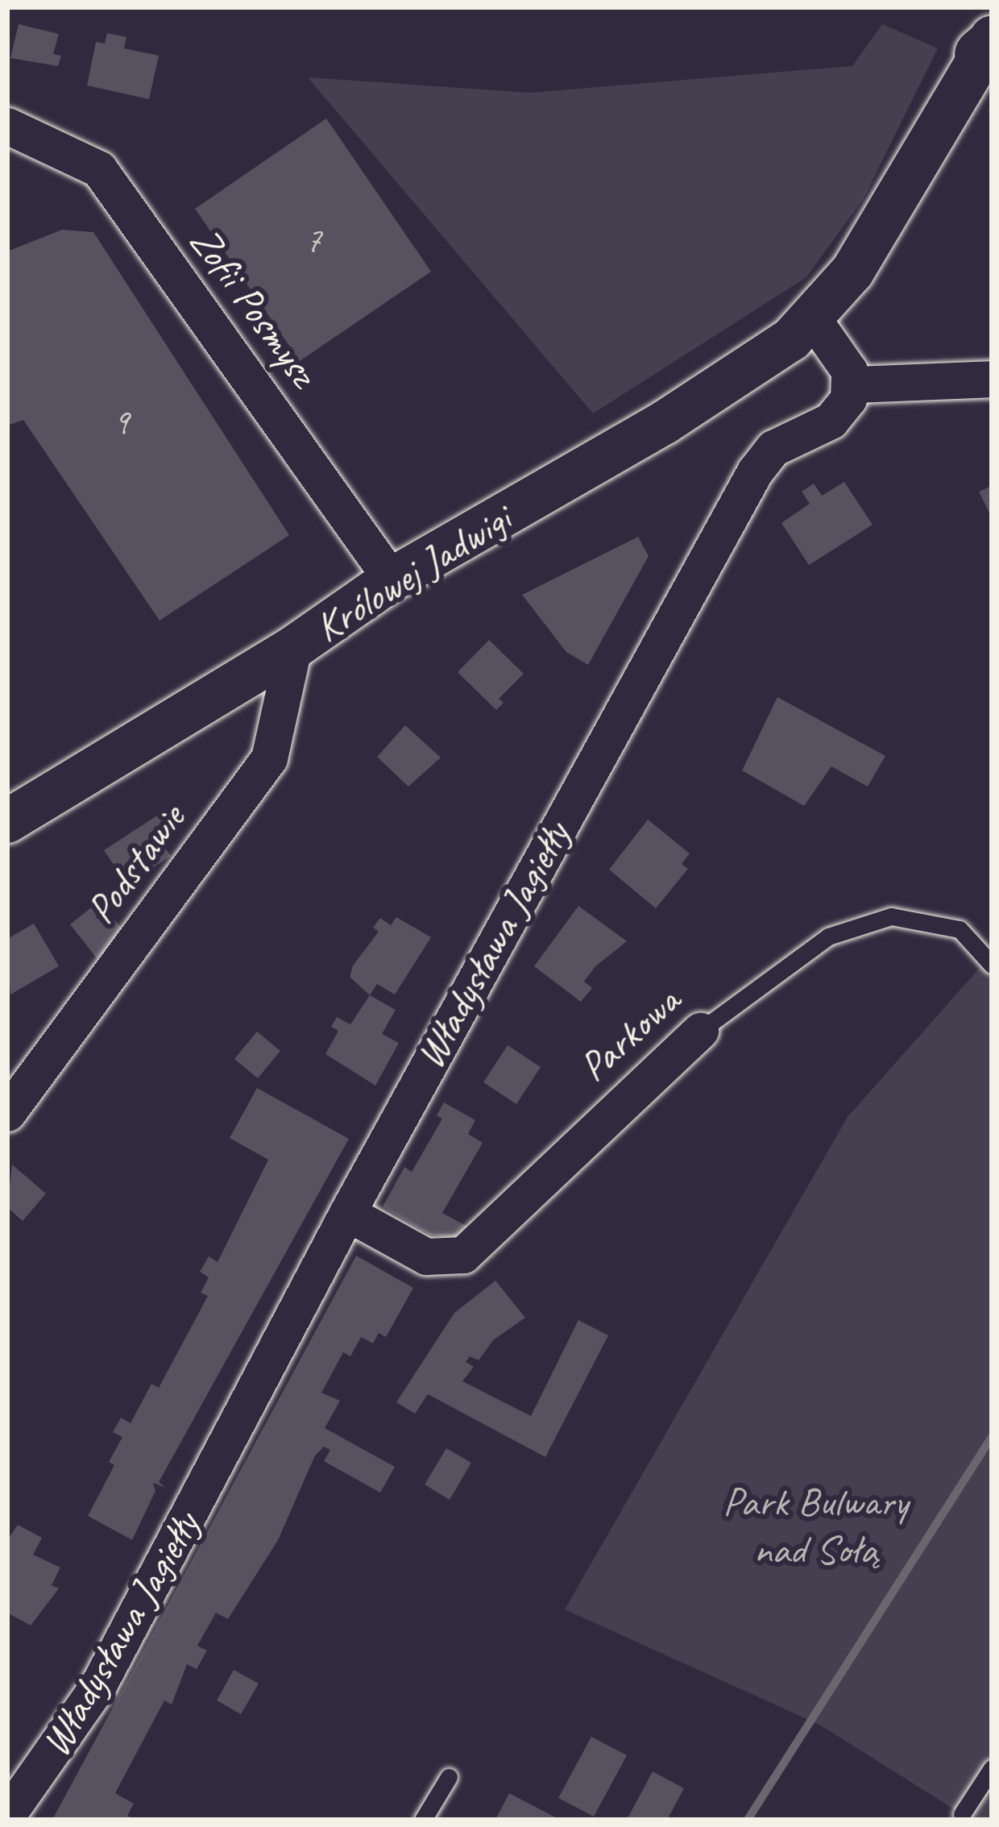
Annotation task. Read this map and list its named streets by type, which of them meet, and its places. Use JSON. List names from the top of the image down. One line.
{"streets":{"street":["Zofii Posmysz","Królowej Jadwigi","Podstawie","Władysława Jagiełły","Parkowa"]},"crossings":[["Zofii Posmysz","Królowej Jadwigi"],["Królowej Jadwigi","Podstawie"],["Władysława Jagiełły","Parkowa"]],"parks":["Park Bulwary nad Sołą"],"house_numbers":["7","9"]}
